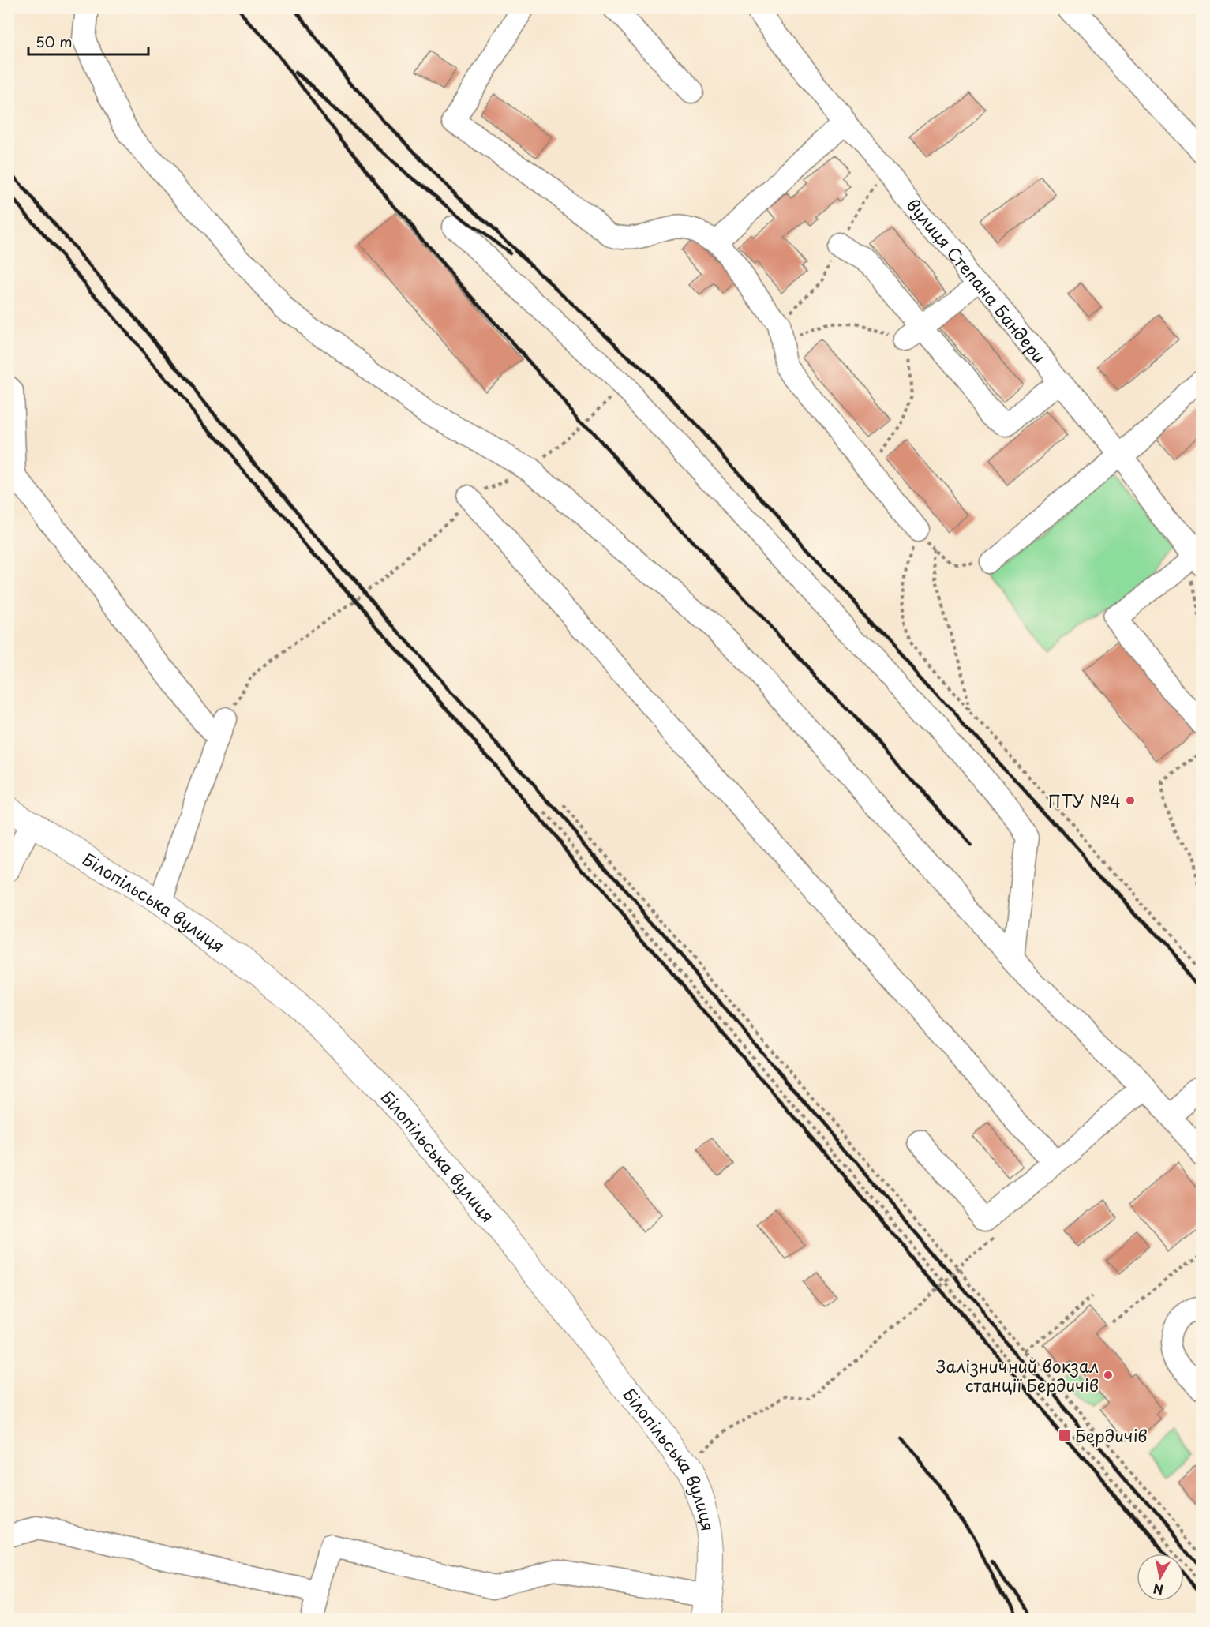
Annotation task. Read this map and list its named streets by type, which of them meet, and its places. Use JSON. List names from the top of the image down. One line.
{"streets":{"main road":["Білопільська вулиця"],"street":["вулиця Степана Бандери"]},"places":{"other":["ПТУ №4","Залізничний вокзал станції Бердичів"],"transit":["Бердичів"]},"scale_bar":"50 m","north":"bottom"}
